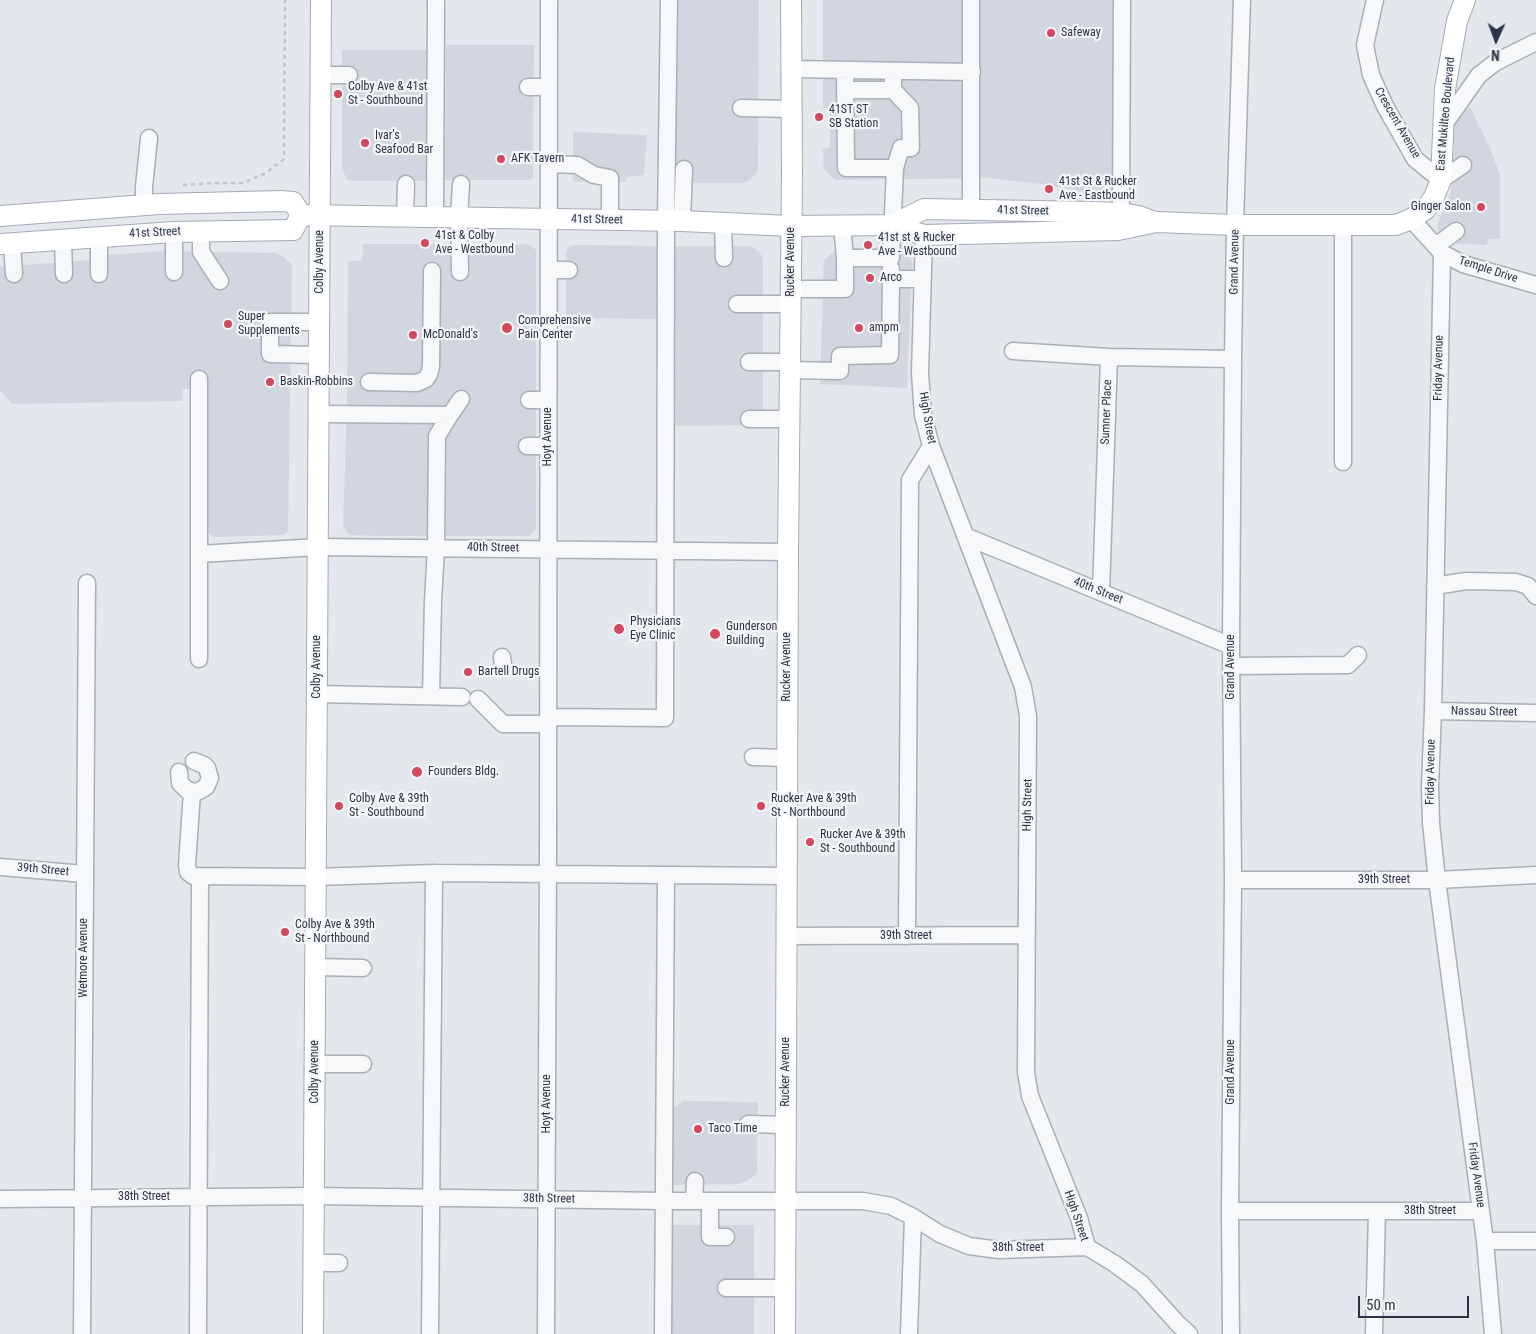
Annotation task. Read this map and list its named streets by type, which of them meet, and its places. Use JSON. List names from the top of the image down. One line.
{"streets":{"main road":["East Mukilteo Boulevard","41st Street","Colby Avenue","Rucker Avenue"],"street":["Crescent Avenue","Grand Avenue","Temple Drive","Friday Avenue","Sumner Place","High Street","Hoyt Avenue","40th Street","Nassau Street","39th Street","Wetmore Avenue","38th Street"]},"crossings":[["East Mukilteo Boulevard","Crescent Avenue"],["East Mukilteo Boulevard","41st Street"],["41st Street","Colby Avenue"],["41st Street","Rucker Avenue"],["41st Street","Grand Avenue"],["41st Street","High Street"],["41st Street","Hoyt Avenue"],["Colby Avenue","40th Street"],["Colby Avenue","38th Street"],["Rucker Avenue","40th Street"],["Rucker Avenue","39th Street"],["Rucker Avenue","38th Street"],["Grand Avenue","40th Street"],["Grand Avenue","39th Street"],["Grand Avenue","38th Street"],["Temple Drive","Friday Avenue"],["Friday Avenue","Nassau Street"],["Friday Avenue","39th Street"],["Friday Avenue","38th Street"],["Sumner Place","40th Street"],["High Street","40th Street"],["High Street","39th Street"],["High Street","38th Street"],["Hoyt Avenue","40th Street"],["Hoyt Avenue","38th Street"],["39th Street","Wetmore Avenue"],["Wetmore Avenue","38th Street"]],"places":["Safeway","Colby Ave & 41st St - Southbound","41ST ST SB Station","Ivar's Seafood Bar","AFK Tavern","41st St & Rucker Ave - Eastbound","Ginger Salon","41st & Colby Ave - Westbound","41st st & Rucker Ave - Westbound","Arco","Super Supplements","Comprehensive Pain Center","ampm","McDonald's","Baskin-Robbins","Physicians Eye Clinic","Gunderson Building","Bartell Drugs","Founders Bldg.","Colby Ave & 39th St - Southbound","Rucker Ave & 39th St - Northbound","Rucker Ave & 39th St - Southbound","Colby Ave & 39th St - Northbound","Taco Time"],"scale_bar":"50 m","north":"bottom"}
